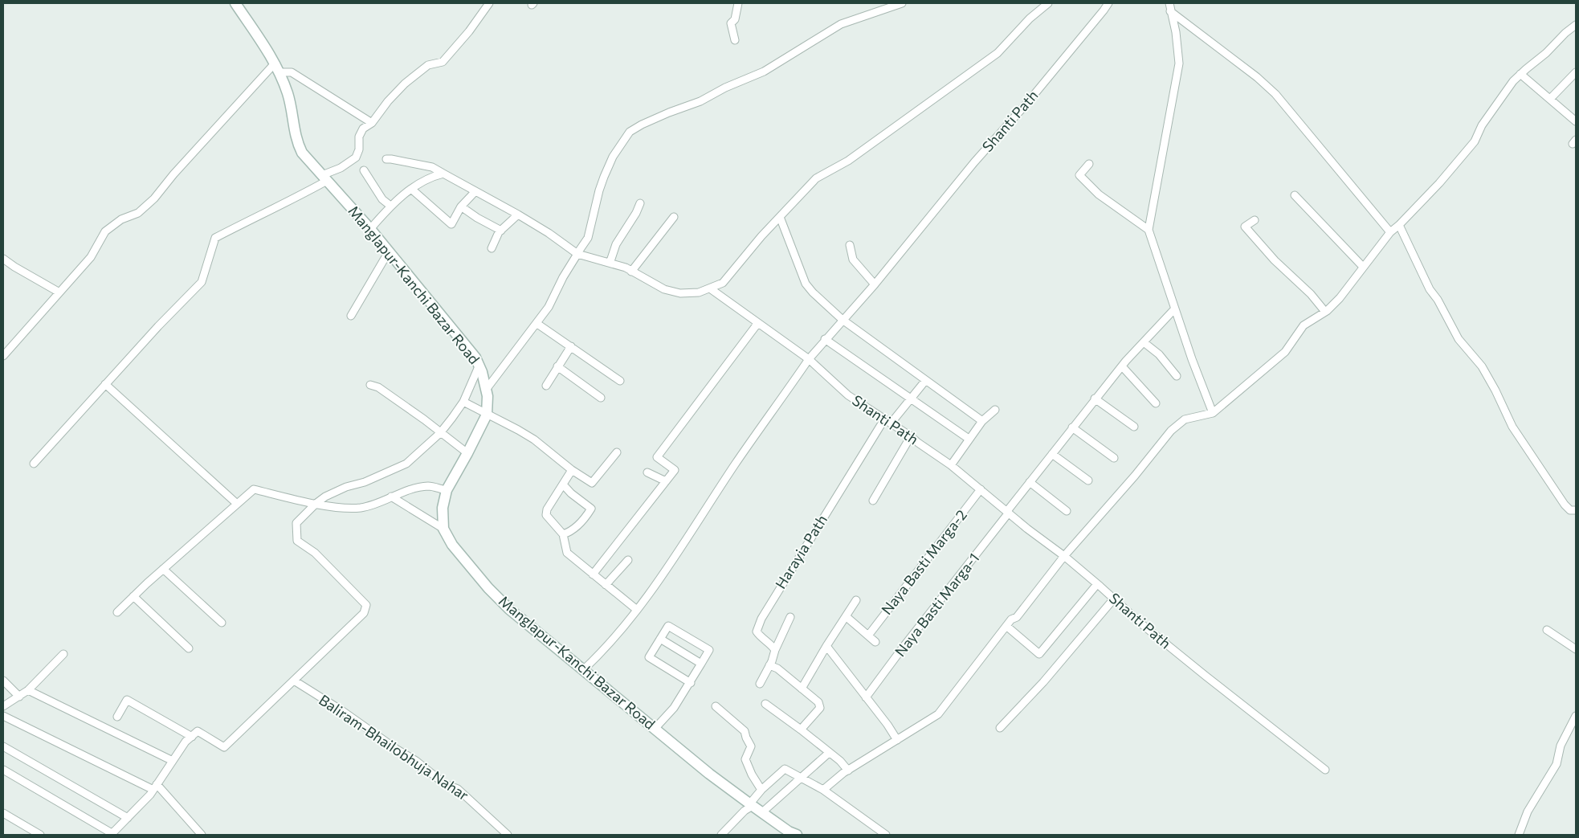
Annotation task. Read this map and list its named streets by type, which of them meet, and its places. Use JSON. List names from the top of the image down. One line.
{"streets":{"street":["Shanti Path","Manglapur-Kanchi Bazar Road","Harayia Path","Naya Basti Marga-2","Naya Basti Marga-1","Baliram-Bhailobhuja Nahar"]},"crossings":[["Shanti Path","Harayia Path"],["Shanti Path","Naya Basti Marga-2"],["Shanti Path","Naya Basti Marga-1"]]}
